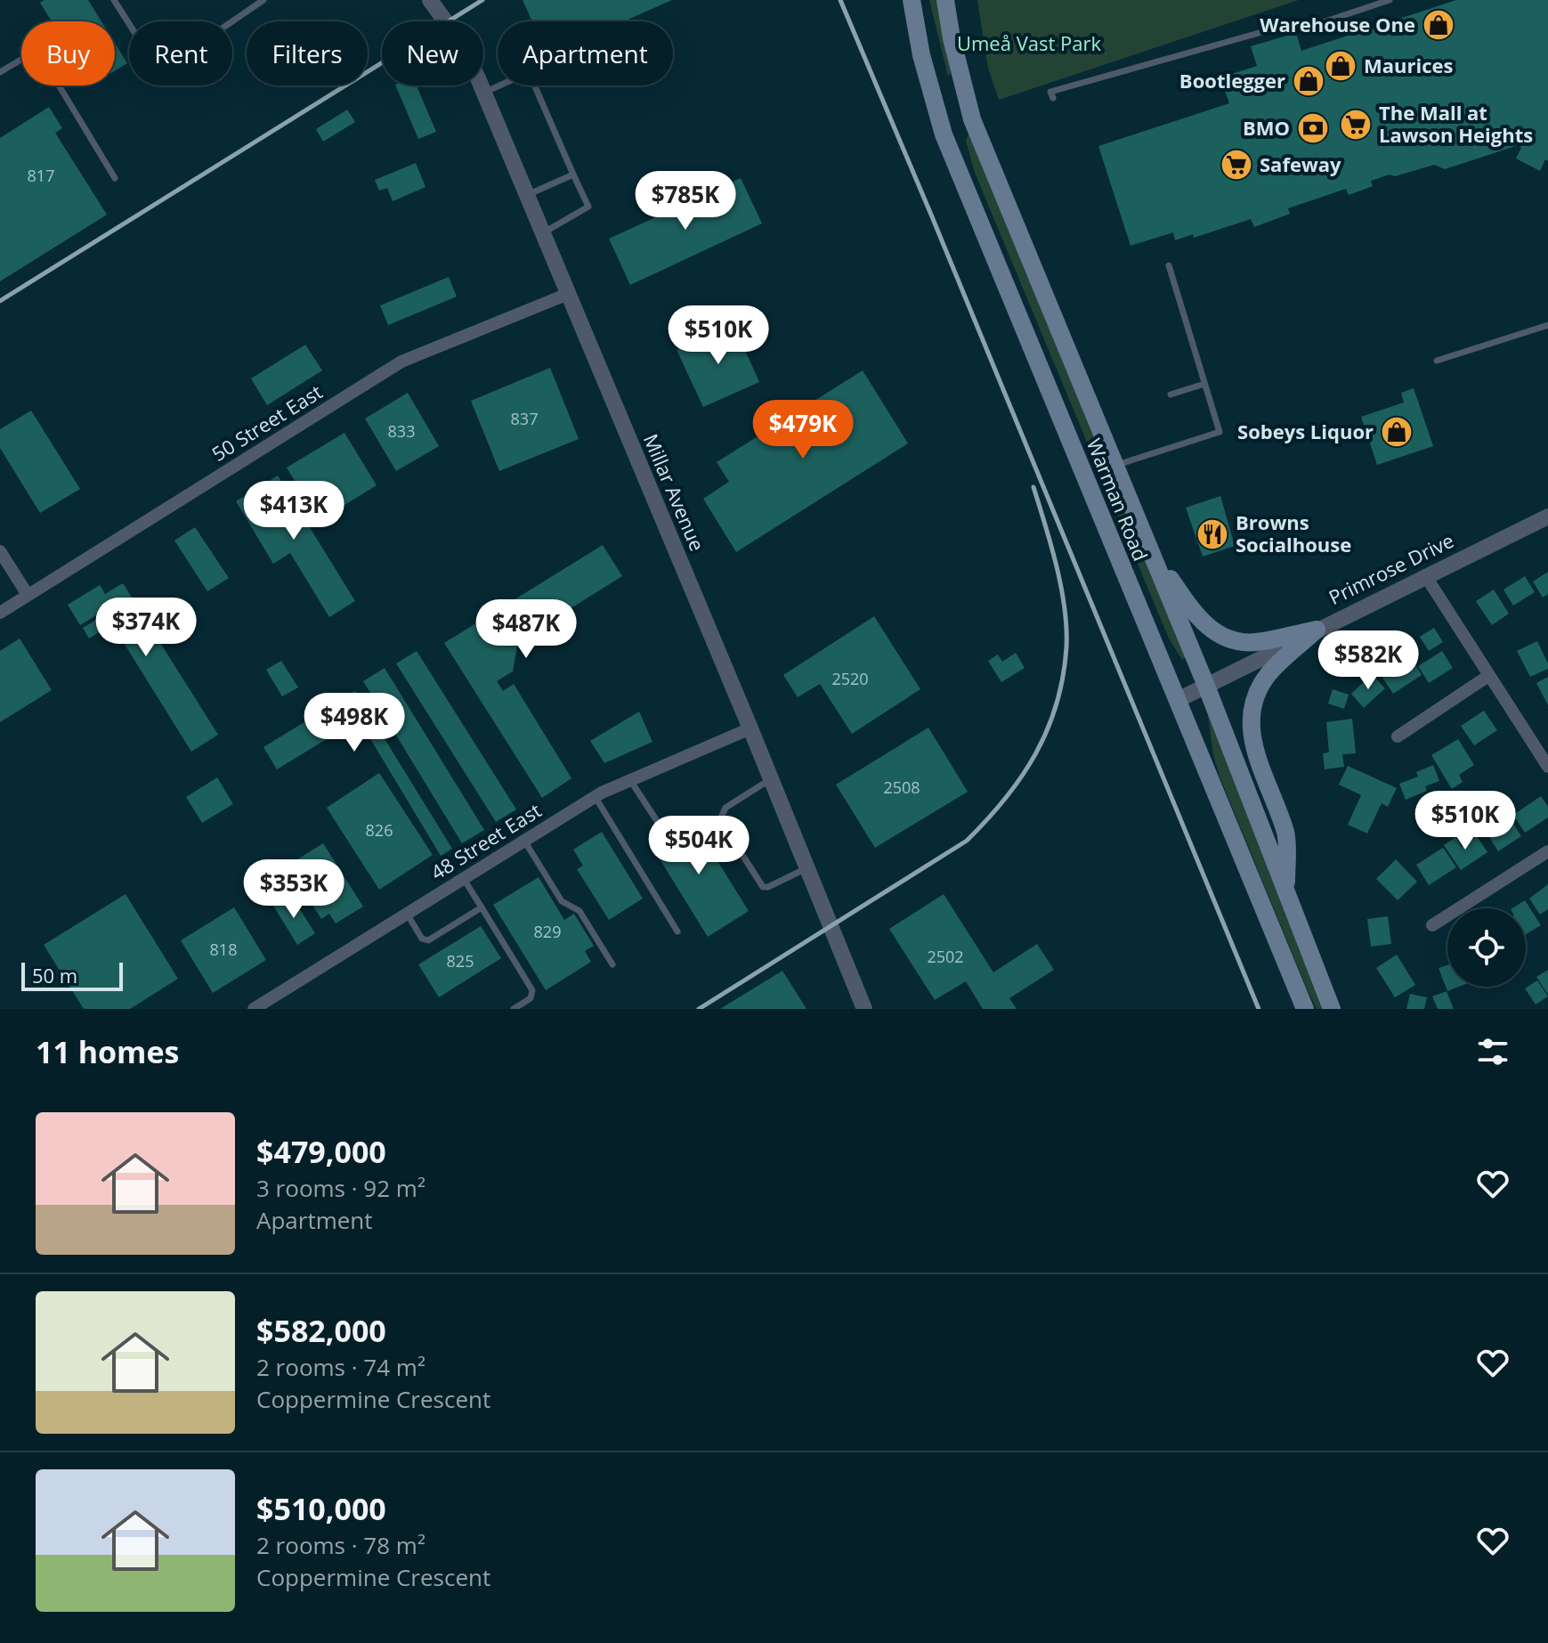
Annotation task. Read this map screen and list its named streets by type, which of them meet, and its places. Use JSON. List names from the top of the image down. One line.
{"streets":{"main road":["Warman Road"],"street":["50 Street East","Millar Avenue","Primrose Drive","48 Street East"]},"crossings":[["50 Street East","Millar Avenue"],["Millar Avenue","48 Street East"],["Warman Road","Primrose Drive"]],"parks":["Umeå Vast Park"],"places":{"shop":["Warehouse One","Maurices","Bootlegger","Sobeys Liquor"],"supermarket":["The Mall at Lawson Heights","Safeway"],"bank":["BMO"],"restaurant":["Browns Socialhouse"]},"house_numbers":["817","837","833","2520","2508","826","829","818","2502","825"],"scale_bar":"50 m","page":{"chip":["Buy","Rent","Filters","New","Apartment"],"price":["$785K","$510K","$479K","$413K","$374K","$487K","$582K","$498K","$510K","$504K","$353K"],"scale":"50 m","heading":"11 homes","list":[{"name":"$479,000","note":"3 rooms · 92 m² · Apartment"},{"name":"$582,000","note":"2 rooms · 74 m² · Coppermine Crescent"},{"name":"$510,000","note":"2 rooms · 78 m² · Coppermine Crescent"}]}}
